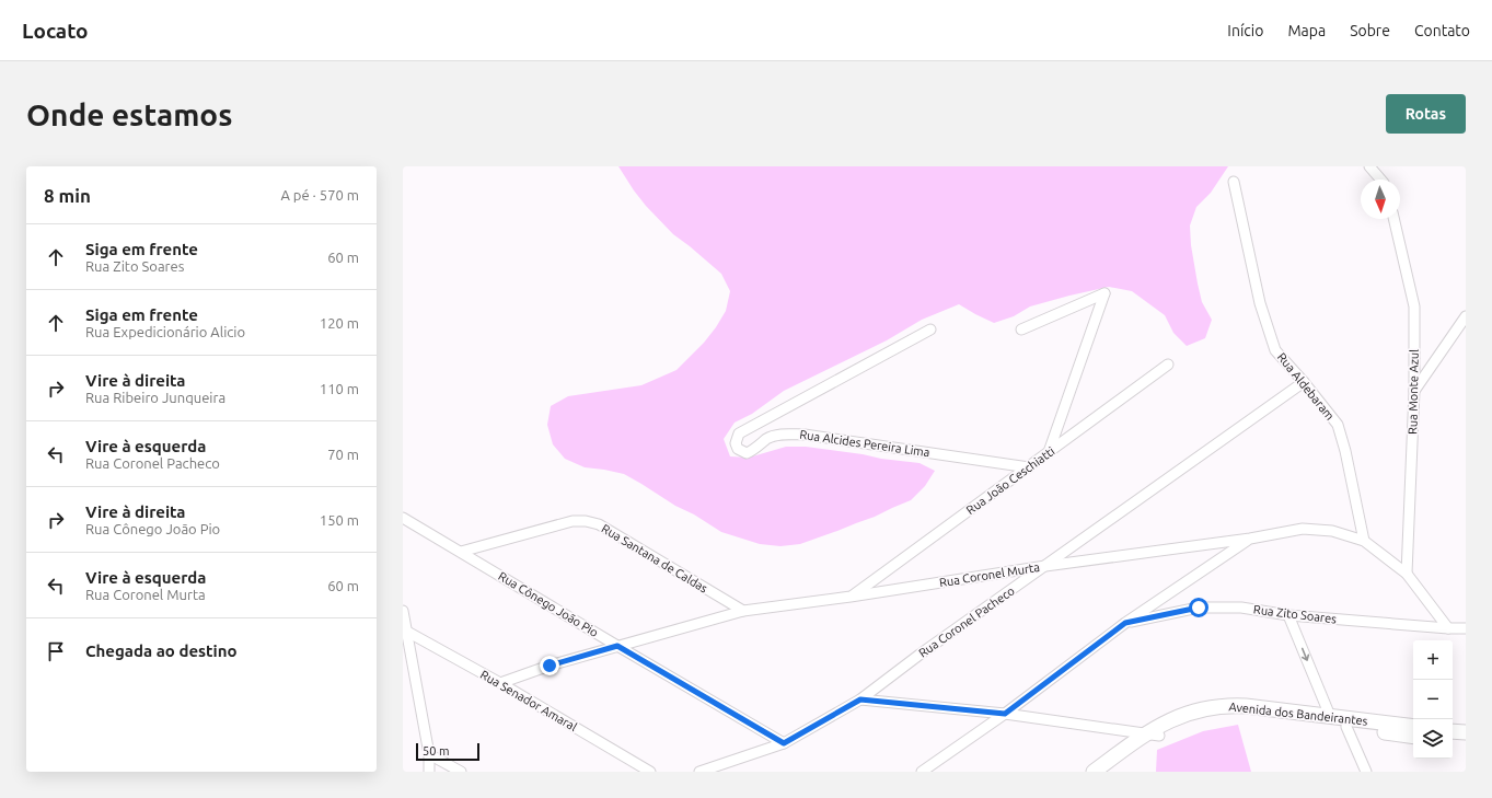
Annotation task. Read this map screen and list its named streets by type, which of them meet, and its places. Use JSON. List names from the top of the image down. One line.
{"streets":{"street":["Rua Aldebaram","Rua Monte Azul","Rua Alcides Pereira Lima","Rua João Ceschiatti","Rua Santana de Caldas","Rua Coronel Murta","Rua Cônego João Pio","Rua Zito Soares","Rua Coronel Pacheco","Rua Senador Amaral","Avenida dos Bandeirantes"]},"crossings":[["Rua Aldebaram","Rua Coronel Murta"],["Rua Aldebaram","Rua Coronel Pacheco"],["Rua Monte Azul","Rua Coronel Murta"],["Rua Alcides Pereira Lima","Rua João Ceschiatti"],["Rua João Ceschiatti","Rua Coronel Murta"],["Rua Santana de Caldas","Rua Coronel Murta"],["Rua Santana de Caldas","Rua Cônego João Pio"],["Rua Coronel Murta","Rua Cônego João Pio"],["Rua Coronel Murta","Rua Zito Soares"],["Rua Coronel Murta","Rua Coronel Pacheco"],["Rua Coronel Murta","Rua Senador Amaral"],["Rua Cônego João Pio","Rua Coronel Pacheco"]],"scale_bar":"50 m","north":"bottom","page":{"header":"Locato","nav":["Início","Mapa","Sobre","Contato"],"buttons":"Rotas","title":"Onde estamos","heading":["8 min","A pé · 570 m"],"list":[["Siga em frente","Rua Zito Soares","60 m"],["Siga em frente","Rua Expedicionário Alicio","120 m"],["Vire à direita","Rua Ribeiro Junqueira","110 m"],["Vire à esquerda","Rua Coronel Pacheco","70 m"],["Vire à direita","Rua Cônego João Pio","150 m"],["Vire à esquerda","Rua Coronel Murta","60 m"],"Chegada ao destino"],"map_buttons":["+","−"],"scale":"50 m"}}
